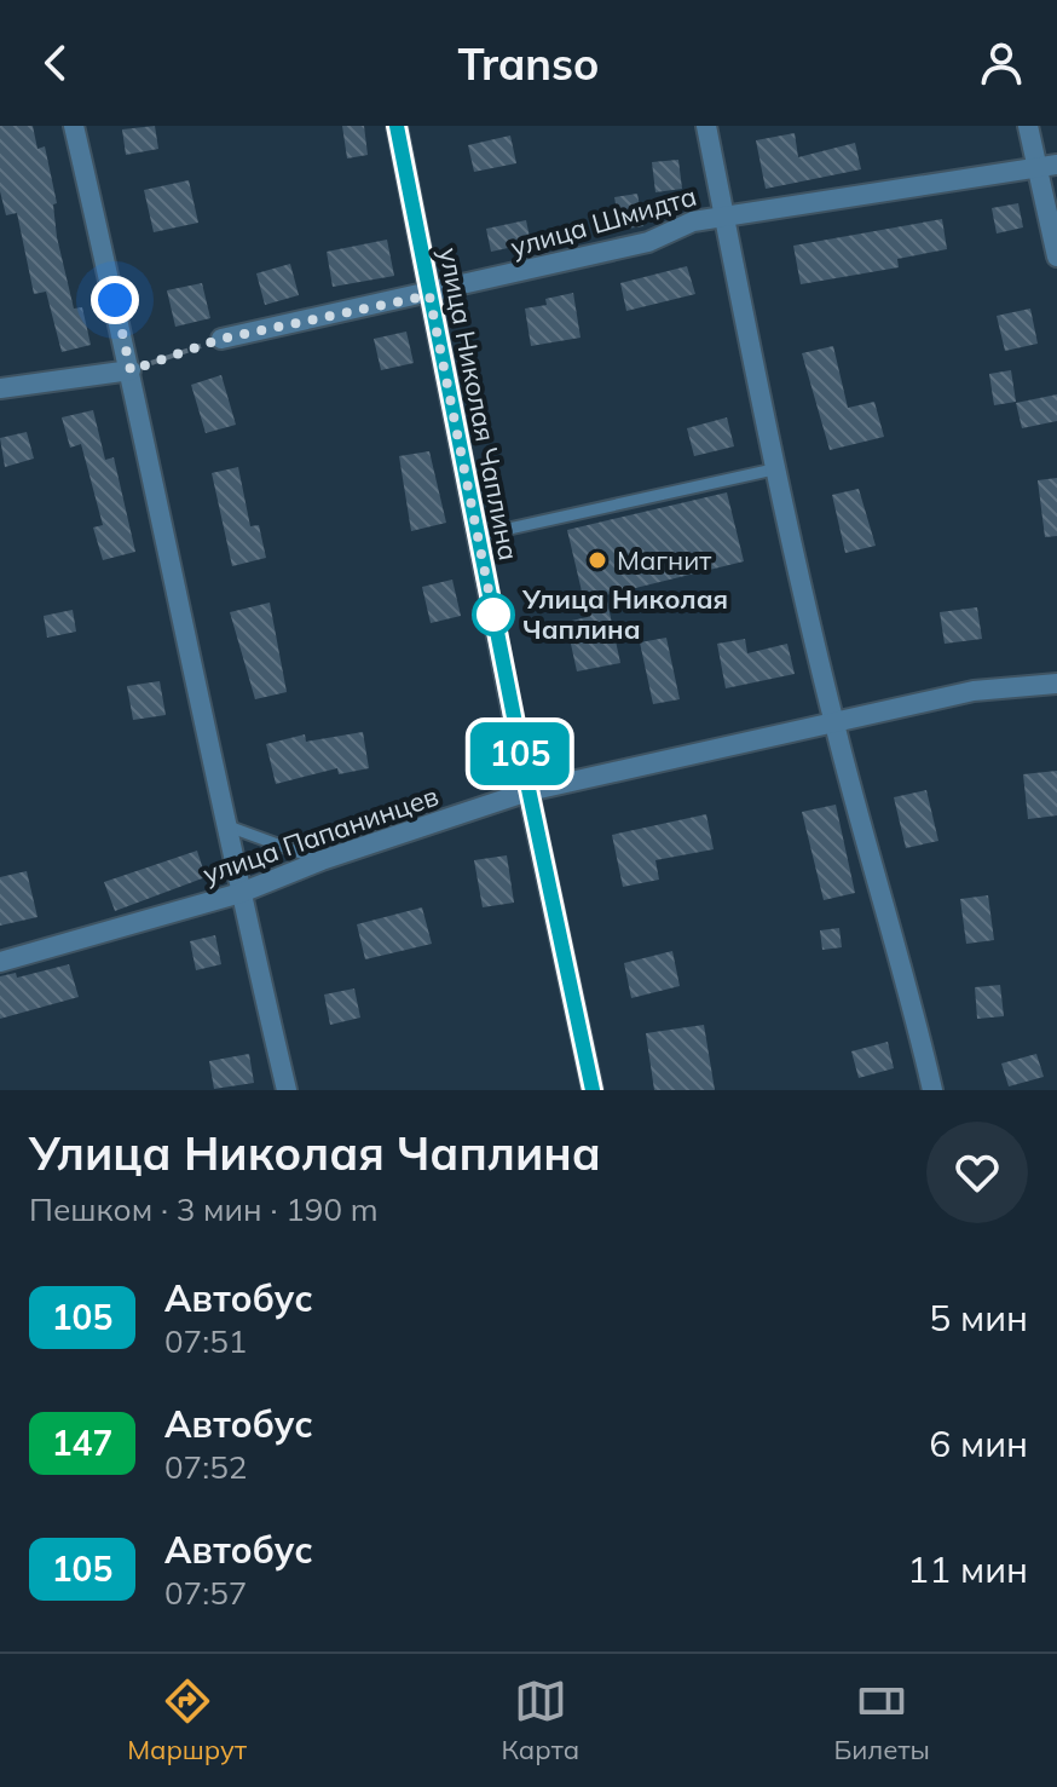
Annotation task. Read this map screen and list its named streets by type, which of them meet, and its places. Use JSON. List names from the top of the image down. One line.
{"streets":{"street":["улица Шмидта","улица Николая Чаплина","улица Папанинцев"]},"crossings":[["улица Шмидта","улица Николая Чаплина"],["улица Николая Чаплина","улица Папанинцев"]],"places":["Магнит","Улица Николая Чаплина"],"lines":["bus line 105"],"page":{"header":"Transo","on_map":"105","heading":["Улица Николая Чаплина","Пешком · 3 мин · 190 m"],"list":[{"mark":"105","name":"Автобус","note":"07:51","value":"5 мин"},{"mark":"147","name":"Автобус","note":"07:52","value":"6 мин"},{"mark":"105","name":"Автобус","note":"07:57","value":"11 мин"}],"tabs":["Маршрут","Карта","Билеты"]}}
